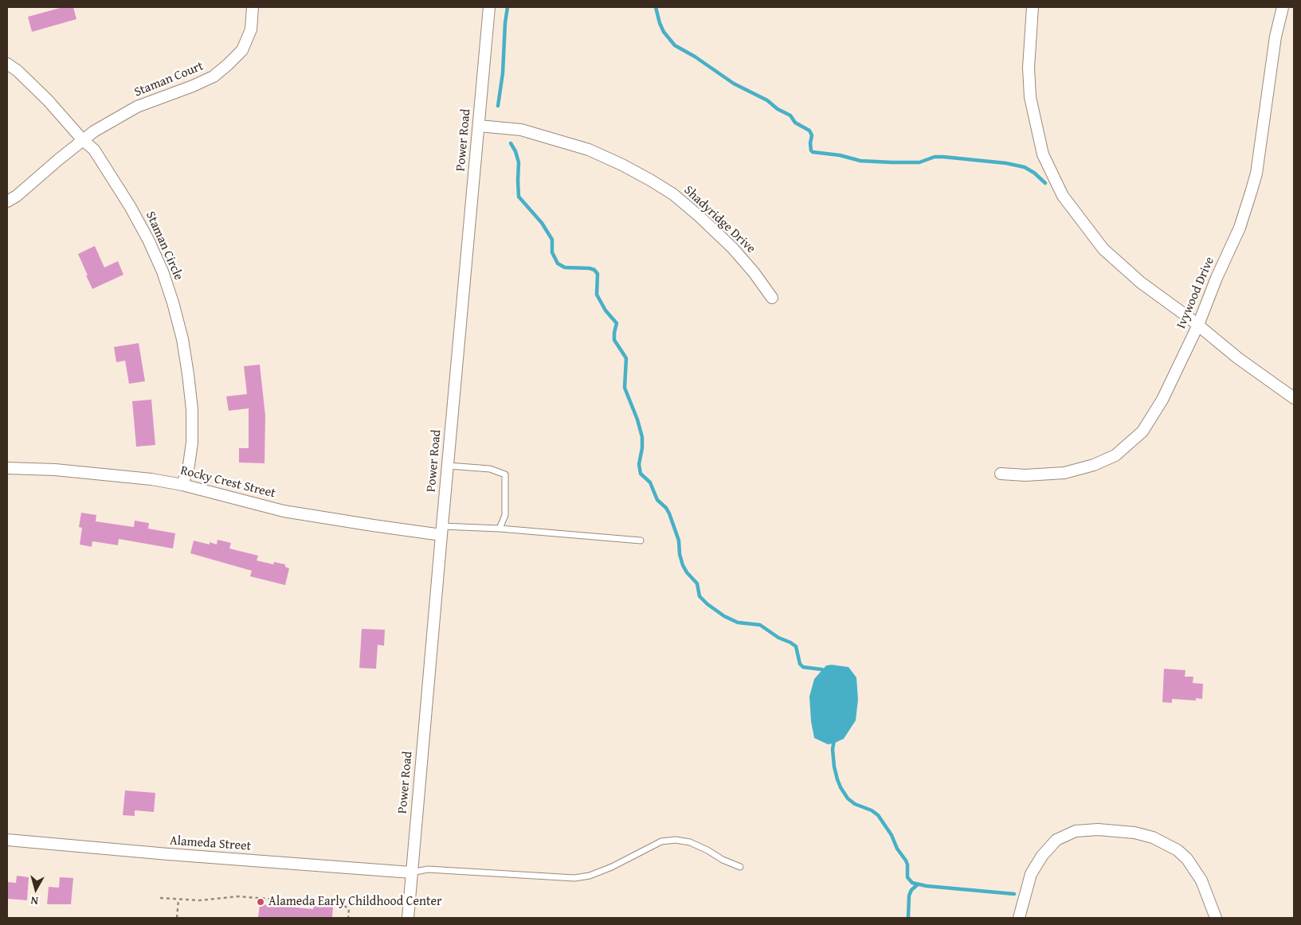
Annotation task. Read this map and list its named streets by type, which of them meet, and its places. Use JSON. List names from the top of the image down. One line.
{"streets":{"street":["Staman Court","Power Road","Shadyridge Drive","Staman Circle","Ivywood Drive","Rocky Crest Street","Alameda Street"]},"crossings":[["Staman Court","Staman Circle"],["Power Road","Shadyridge Drive"],["Power Road","Rocky Crest Street"],["Power Road","Alameda Street"],["Staman Circle","Rocky Crest Street"]],"places":["Alameda Early Childhood Center"],"north":"bottom"}
